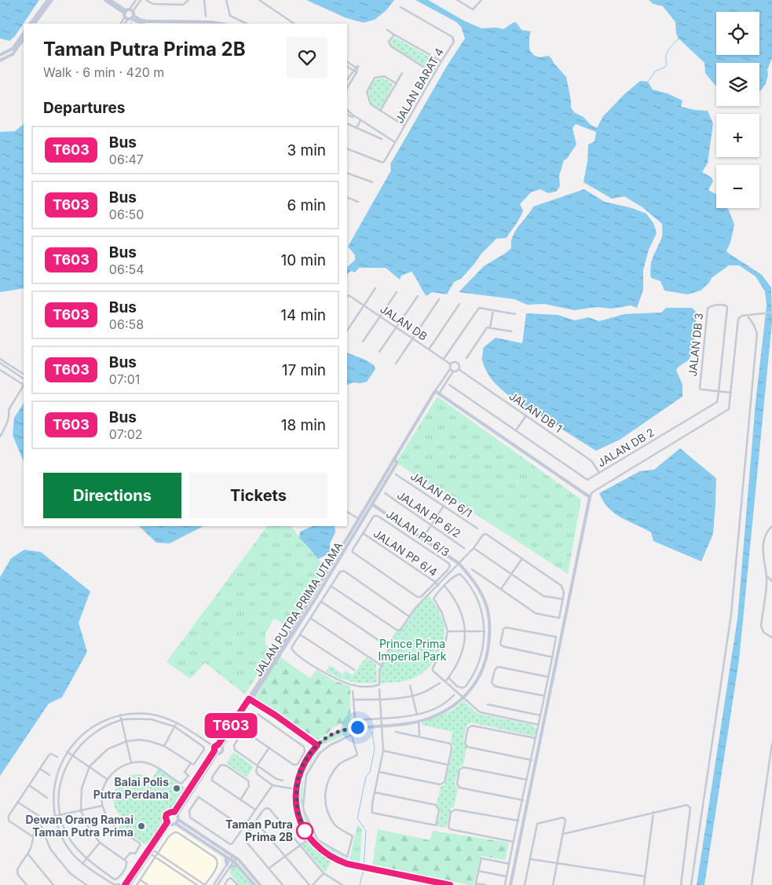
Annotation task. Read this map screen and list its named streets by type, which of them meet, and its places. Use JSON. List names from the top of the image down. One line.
{"streets":{"street":["JALAN BARAT 4","JALAN DB","JALAN DB 3","JALAN DB 1","JALAN DB 2","JALAN PP 6/1","JALAN PP 6/2","JALAN PP 6/3","JALAN PP 6/4","JALAN PUTRA PRIMA UTAMA"]},"crossings":[["JALAN DB","JALAN DB 1"],["JALAN DB 3","JALAN DB 2"],["JALAN DB 1","JALAN DB 2"],["JALAN PP 6/3","JALAN PP 6/4"]],"parks":["Prince Prima Imperial Park"],"places":["Balai Polis Putra Perdana","Dewan Orang Ramai Taman Putra Prima","Taman Putra Prima 2B"],"lines":["bus line T603"],"page":{"on_map":"T603","map_buttons":["+","−"],"heading":[["Taman Putra Prima 2B","Walk · 6 min · 420 m"],"Departures"],"list":[{"mark":"T603","name":"Bus","note":"06:47","value":"3 min"},{"mark":"T603","name":"Bus","note":"06:50","value":"6 min"},{"mark":"T603","name":"Bus","note":"06:54","value":"10 min"},{"mark":"T603","name":"Bus","note":"06:58","value":"14 min"},{"mark":"T603","name":"Bus","note":"07:01","value":"17 min"},{"mark":"T603","name":"Bus","note":"07:02","value":"18 min"}],"buttons":["Directions","Tickets"]}}
